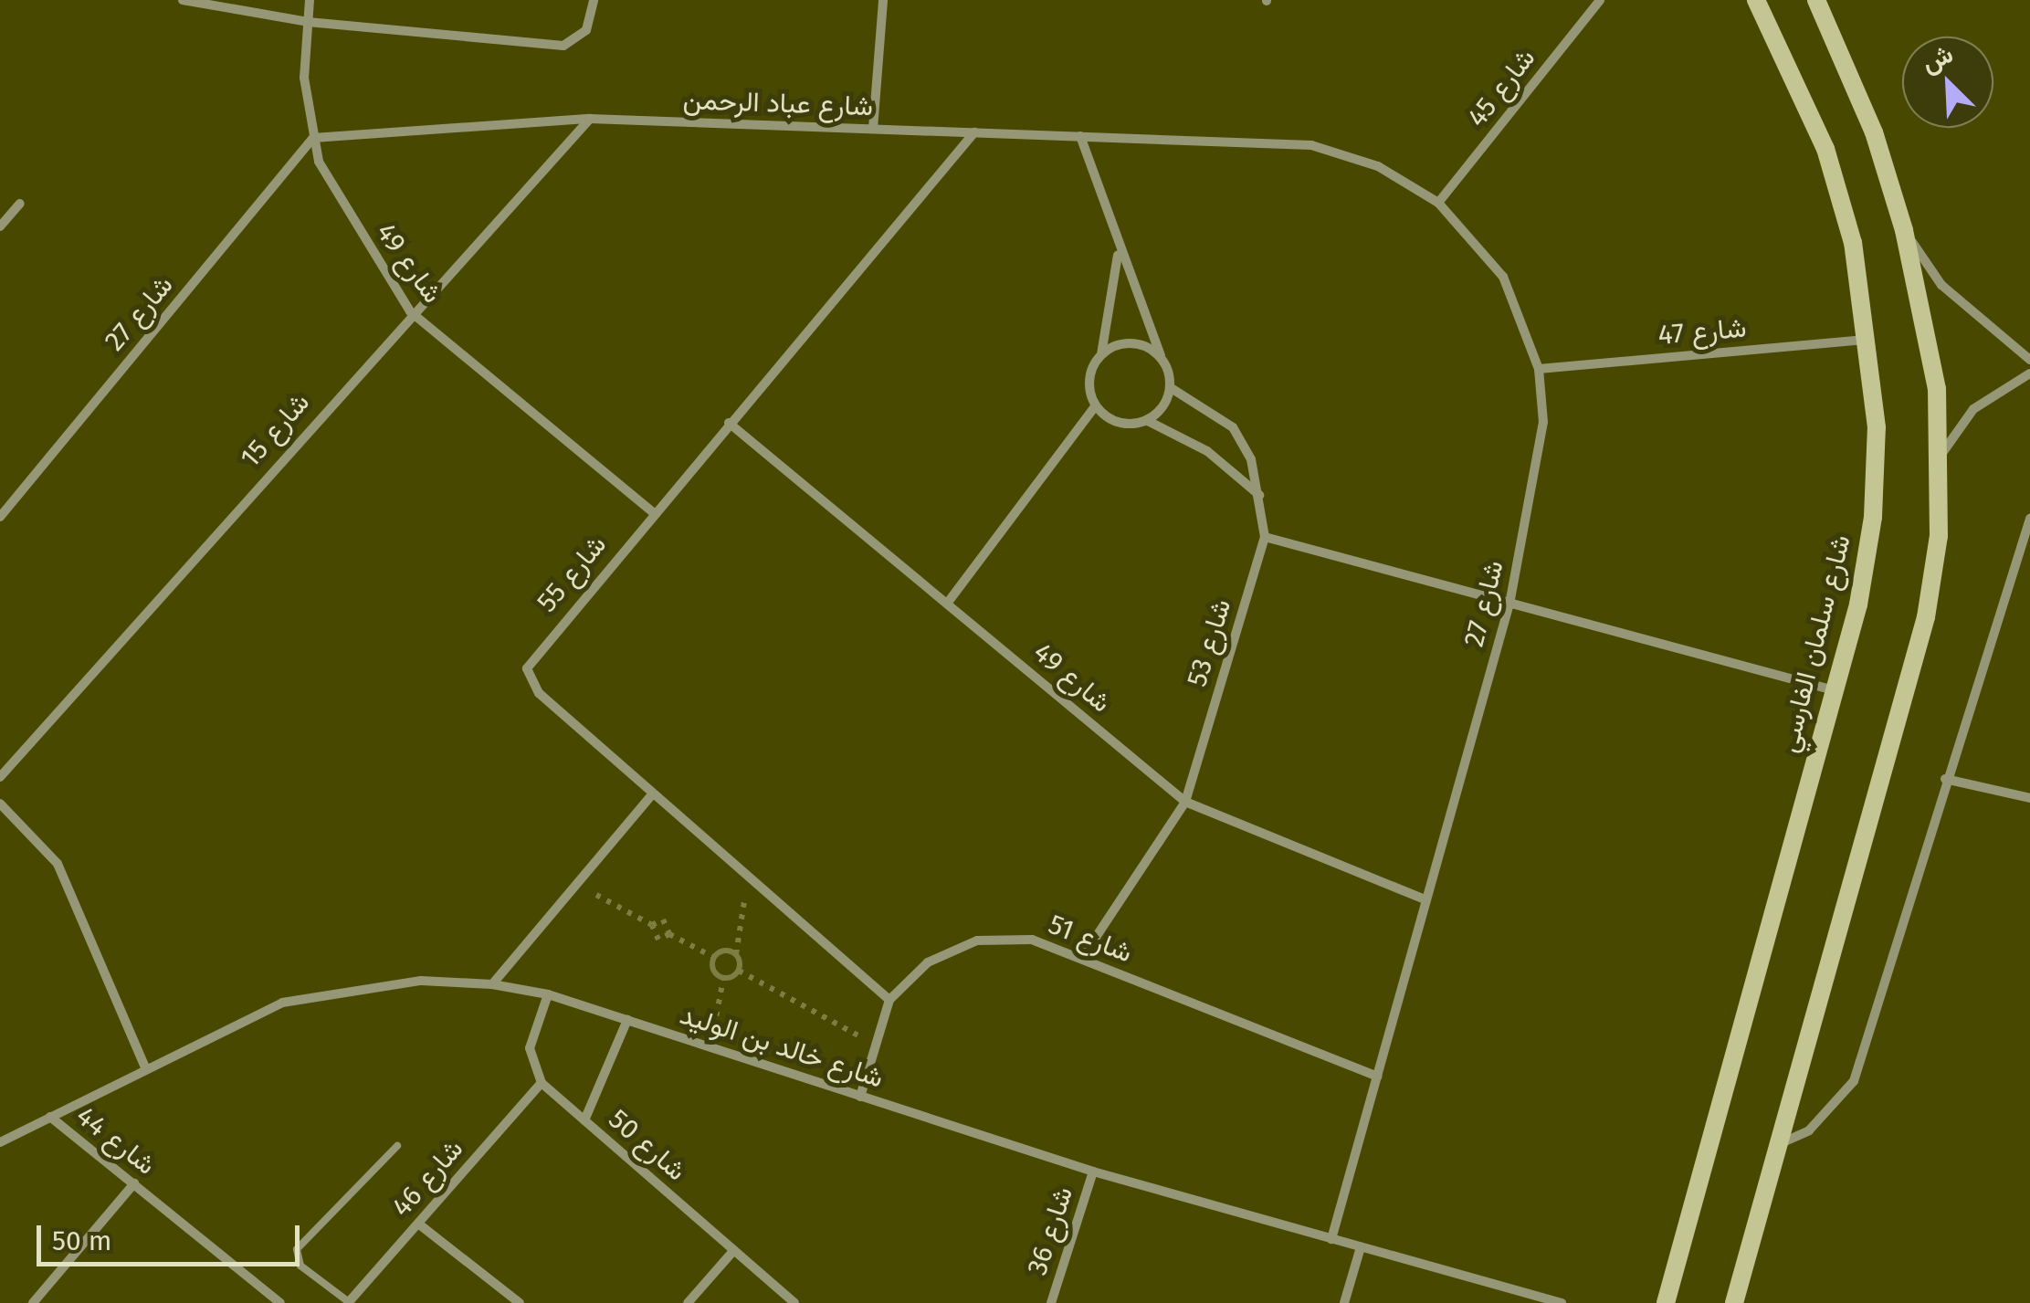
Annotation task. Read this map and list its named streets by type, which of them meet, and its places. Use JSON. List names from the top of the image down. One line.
{"streets":{"street":["شارع 45","شارع عباد الرحمن","شارع 49","شارع 27","شارع 47","شارع 15","شارع 55","شارع 53","شارع سلمان الفارسي","شارع 51","شارع خالد بن الوليد","شارع 44","شارع 50","شارع 46","شارع 36"]},"crossings":[["شارع 45","شارع 27"],["شارع عباد الرحمن","شارع 49"],["شارع عباد الرحمن","شارع 27"],["شارع عباد الرحمن","شارع 15"],["شارع عباد الرحمن","شارع 55"],["شارع 49","شارع 27"],["شارع 49","شارع 15"],["شارع 49","شارع 55"],["شارع 49","شارع 53"],["شارع 27","شارع 47"],["شارع 27","شارع 51"],["شارع 27","شارع خالد بن الوليد"],["شارع 47","شارع سلمان الفارسي"],["شارع 55","شارع 51"],["شارع 53","شارع 51"],["شارع 51","شارع خالد بن الوليد"],["شارع خالد بن الوليد","شارع 44"],["شارع خالد بن الوليد","شارع 36"],["شارع 50","شارع 46"]],"scale_bar":"50 m","north":"top left"}
